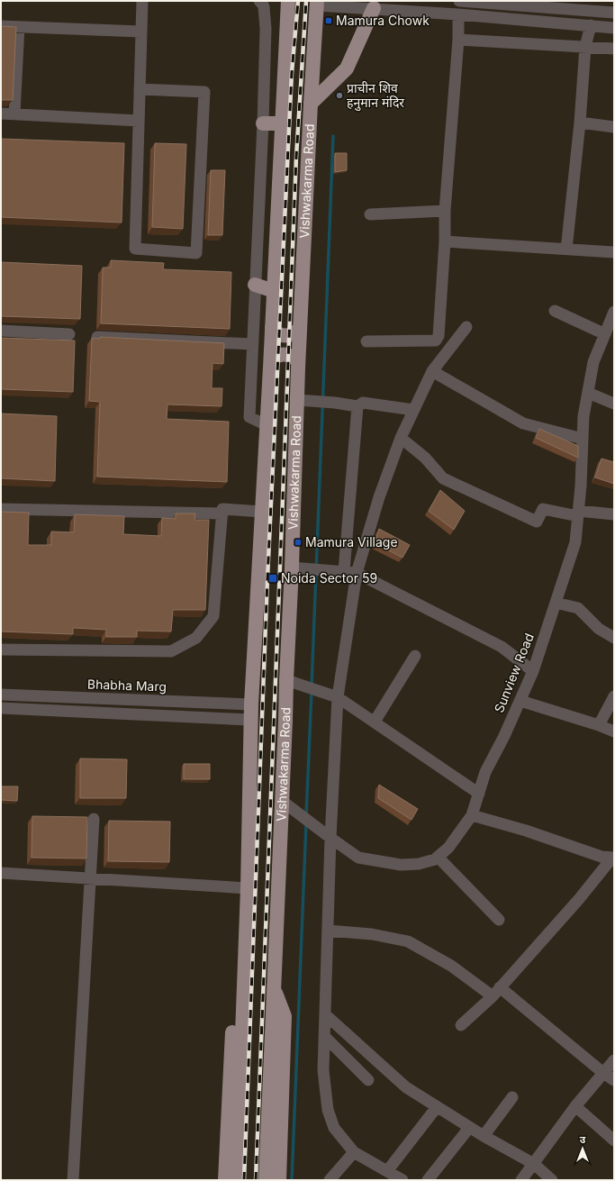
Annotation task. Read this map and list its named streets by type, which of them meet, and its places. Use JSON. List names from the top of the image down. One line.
{"streets":{"main road":["Vishwakarma Road"],"street":["Sunview Road","Bhabha Marg"]},"crossings":[["Vishwakarma Road","Sunview Road"]],"places":{"transit":["Mamura Chowk","Mamura Village","Noida Sector 59"],"other":["प्राचीन शिव हनुमान मंदिर"]},"north":"top"}
